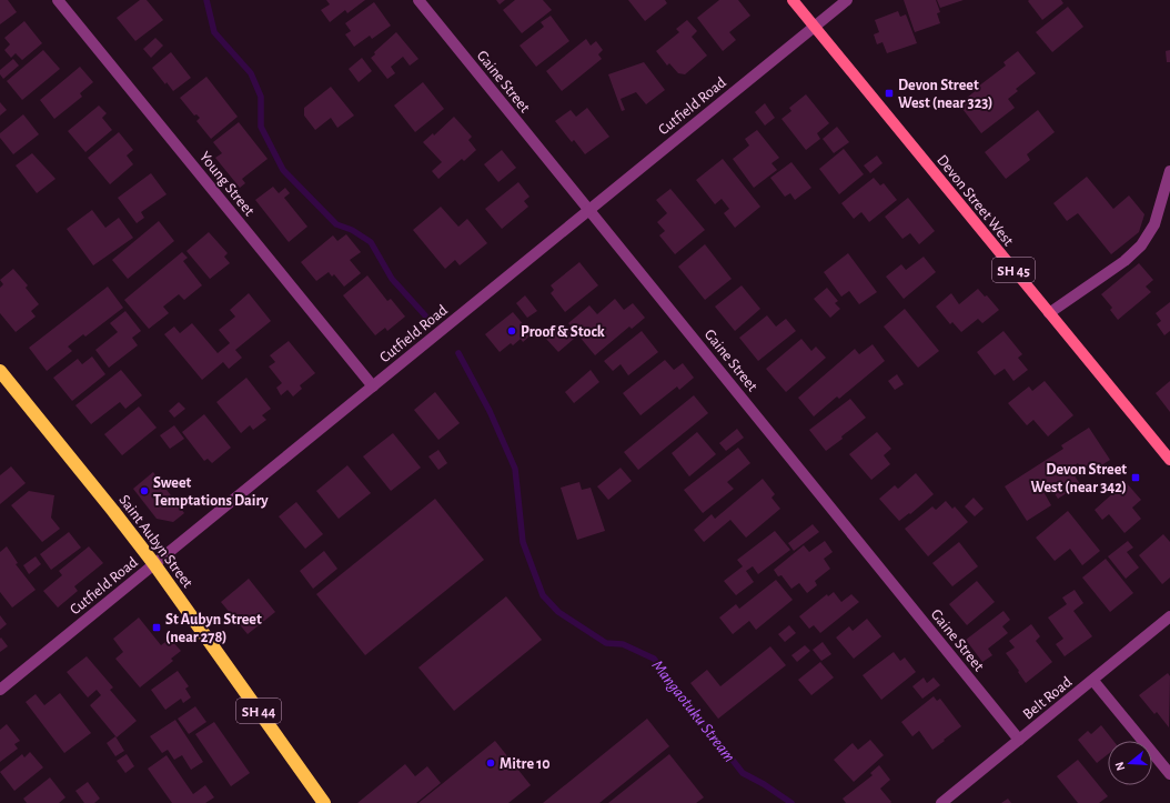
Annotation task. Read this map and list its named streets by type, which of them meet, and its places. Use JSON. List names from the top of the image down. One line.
{"streets":{"highway":["Saint Aubyn Street","SH 44"],"main road":["Devon Street West","SH 45"],"street":["Gaine Street","Cutfield Road","Young Street","Belt Road"]},"crossings":[["Gaine Street","Cutfield Road"],["Gaine Street","Belt Road"],["Cutfield Road","Young Street"],["Cutfield Road","Devon Street West"],["Cutfield Road","Saint Aubyn Street"]],"water":["Mangaotuku Stream"],"places":{"transit":["Devon Street West (near 323)","Devon Street West (near 342)","St Aubyn Street (near 278)"],"other":["Proof & Stock","Sweet Temptations Dairy","Mitre 10"]},"north":"left"}
